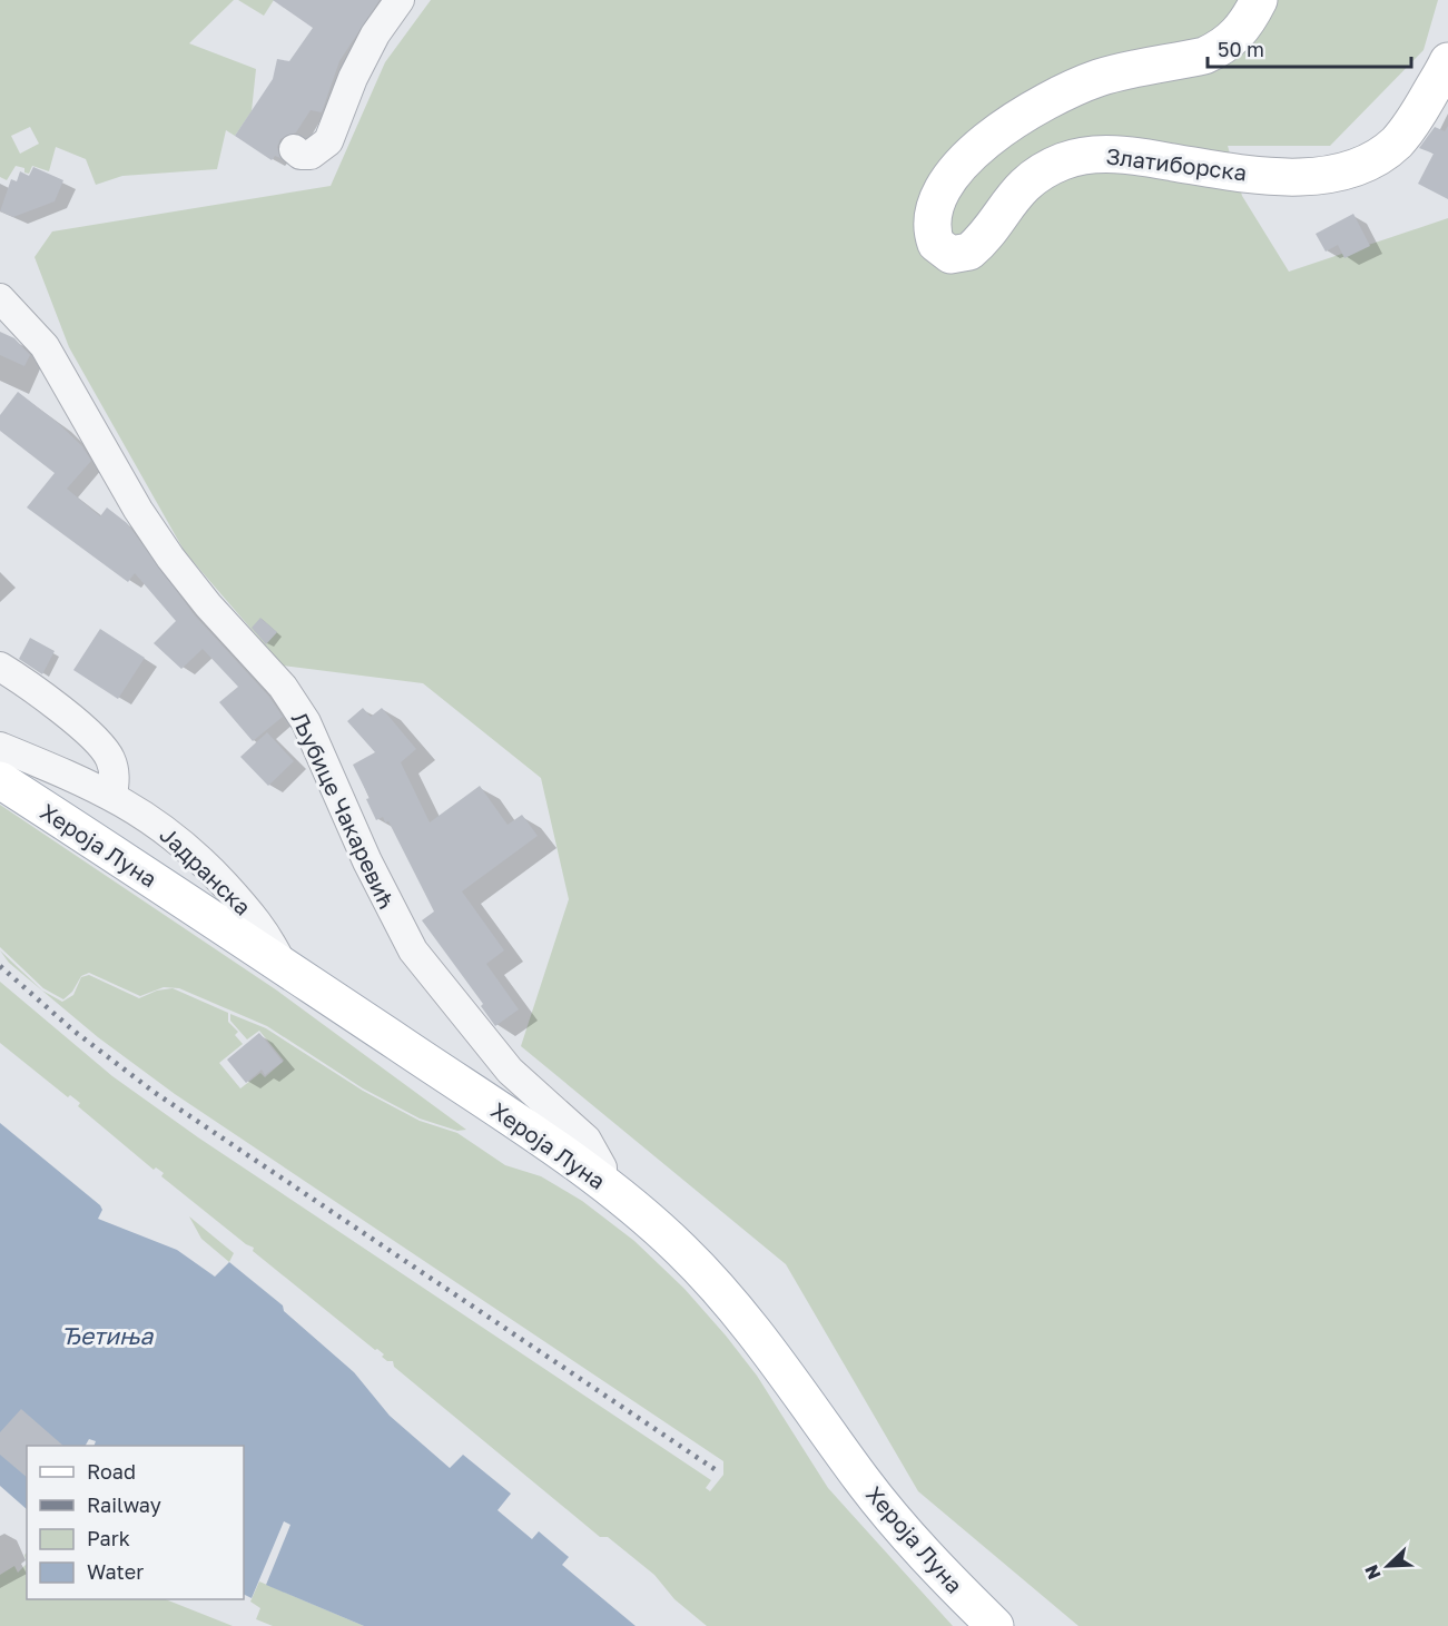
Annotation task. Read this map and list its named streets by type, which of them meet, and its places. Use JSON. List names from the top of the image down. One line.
{"streets":{"main road":["Златиборска","Хероја Луна"],"street":["Љубице Чакаревић","Јадранска"]},"crossings":[["Љубице Чакаревић","Хероја Луна"],["Хероја Луна","Јадранска"]],"water":["Ђетиња"],"legend":["Road","Railway","Park","Water"],"scale_bar":"50 m","north":"bottom left"}
